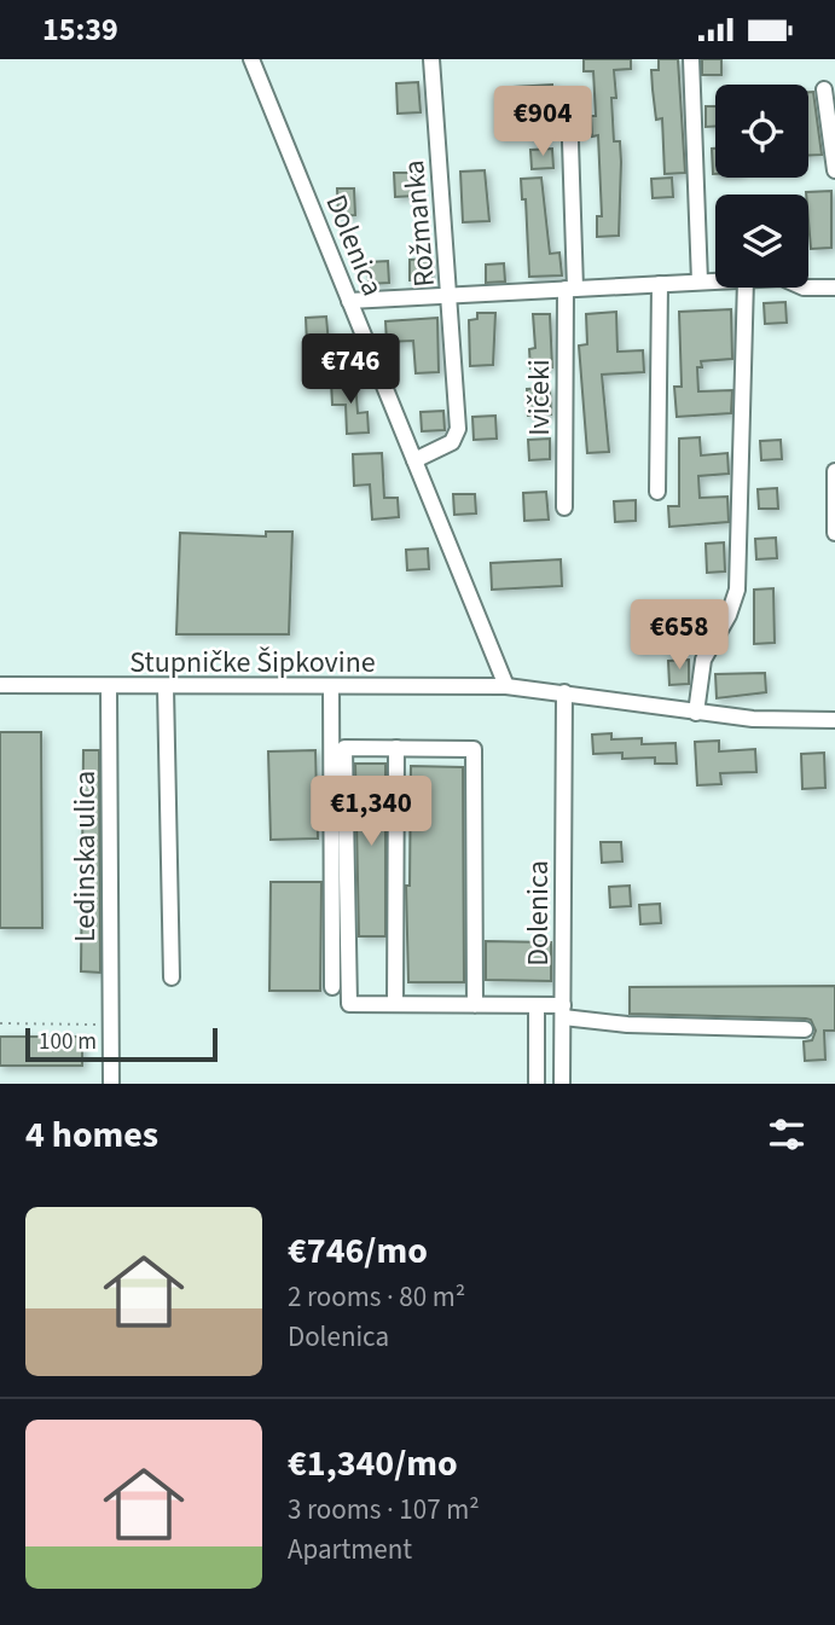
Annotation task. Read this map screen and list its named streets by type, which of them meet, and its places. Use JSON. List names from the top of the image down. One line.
{"streets":{"street":["Rožmanka","Dolenica","Ivičeki","Stupničke Šipkovine","Ledinska ulica"]},"crossings":[["Rožmanka","Dolenica"],["Dolenica","Stupničke Šipkovine"],["Stupničke Šipkovine","Ledinska ulica"]],"scale_bar":"100 m","page":{"status":"15:39","price":["€904","€746","€658","€1,340"],"scale":"100 m","heading":"4 homes","list":[{"name":"€746/mo","note":"2 rooms · 80 m² · Dolenica"},{"name":"€1,340/mo","note":"3 rooms · 107 m² · Apartment"}]}}
